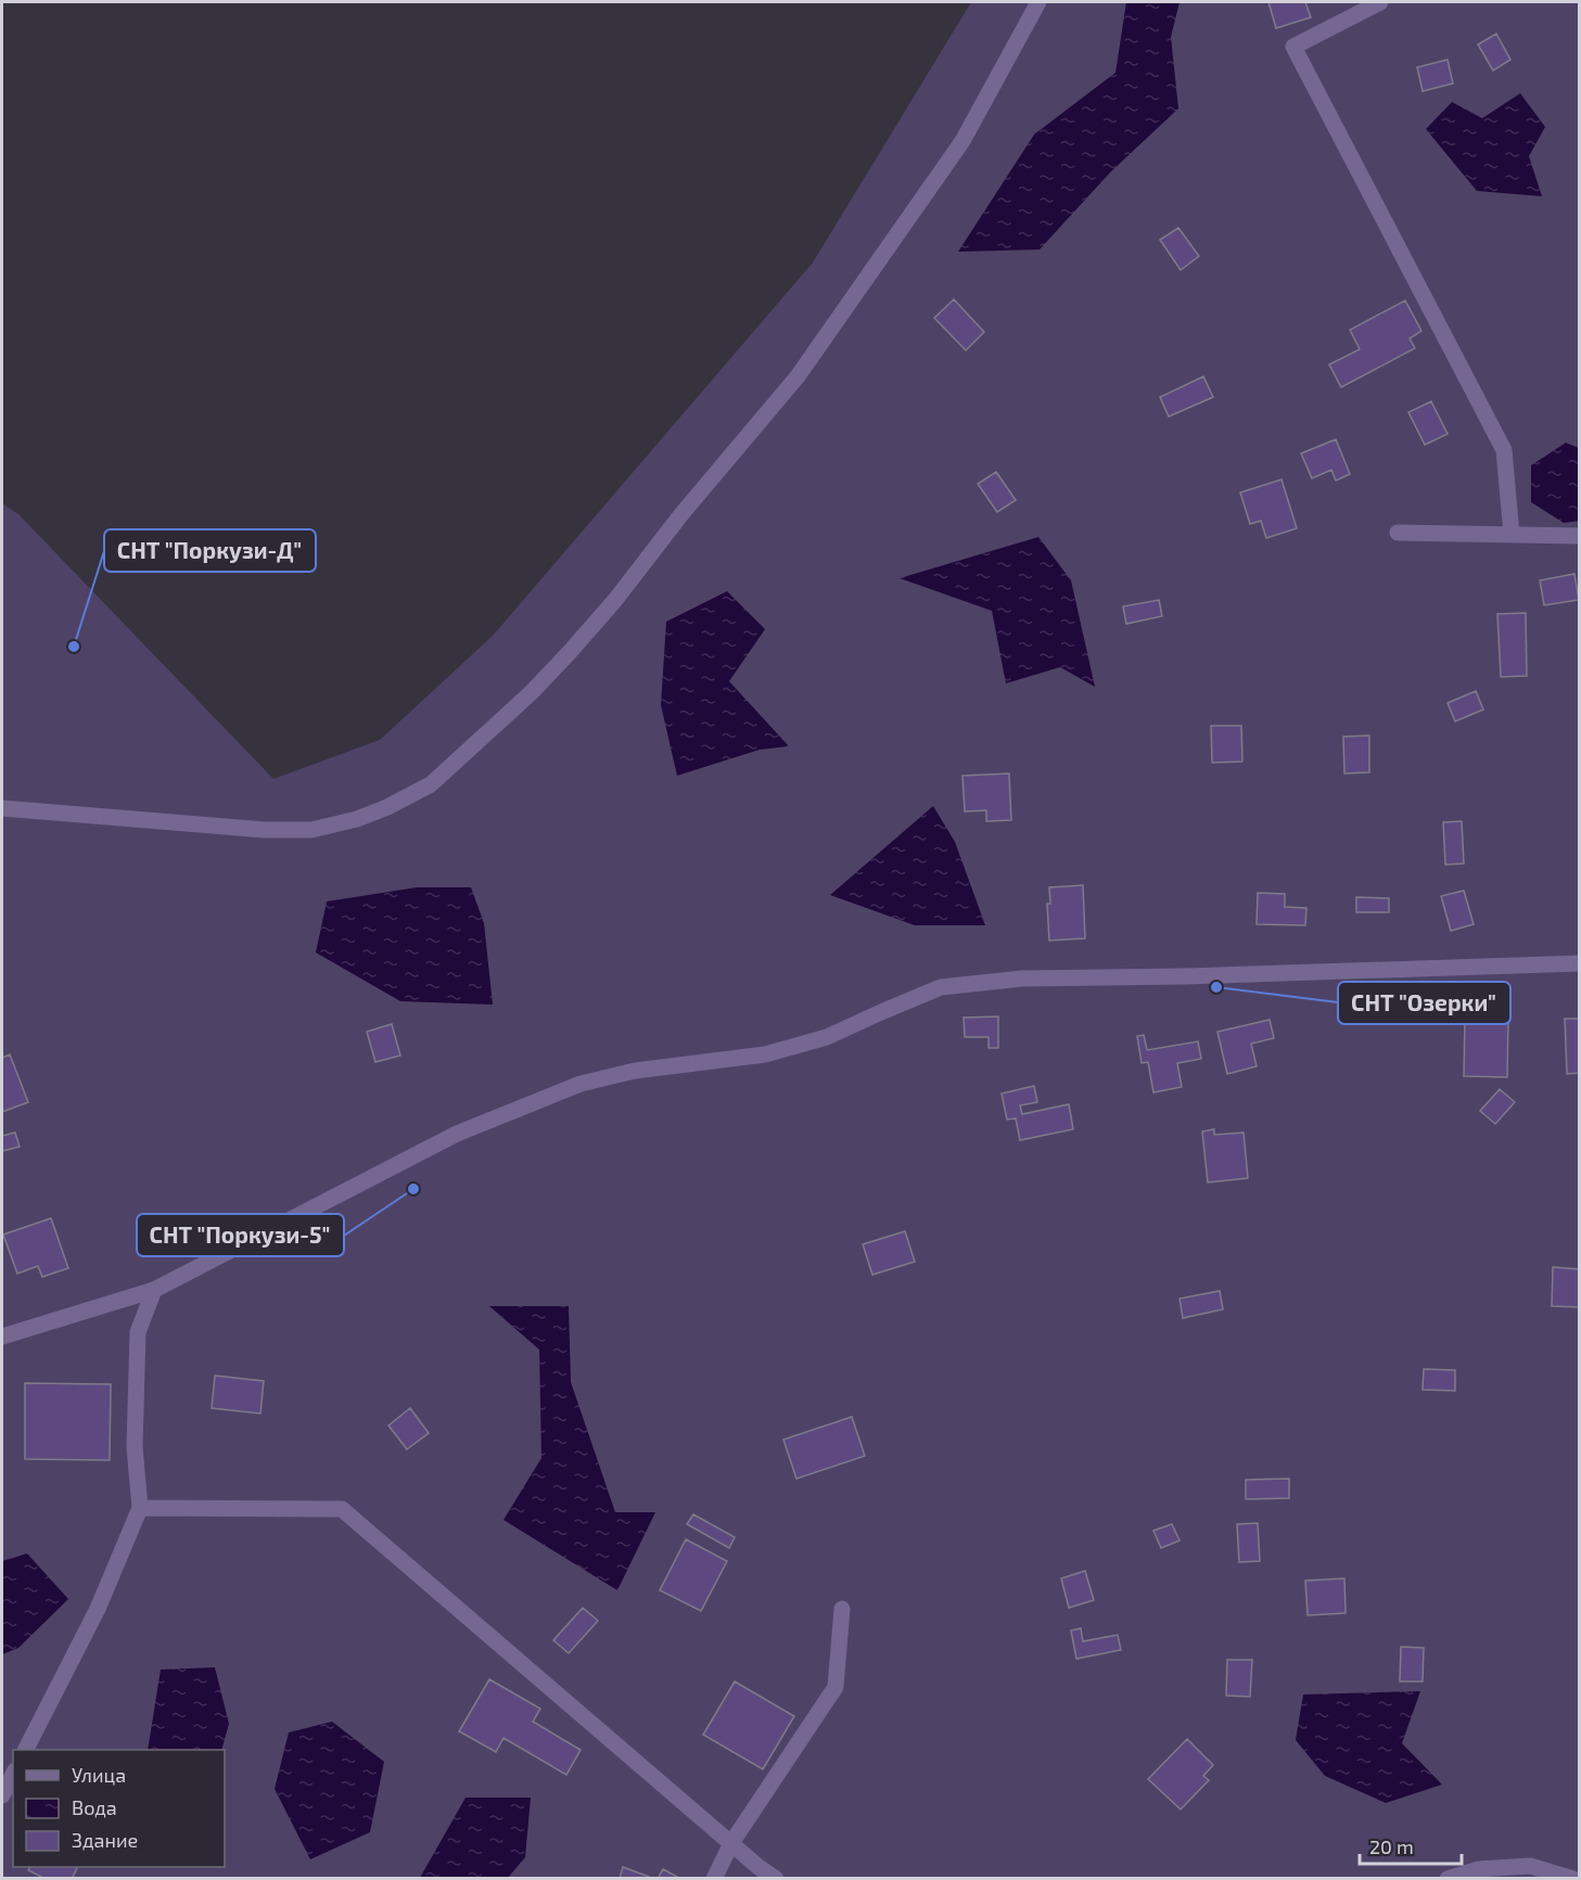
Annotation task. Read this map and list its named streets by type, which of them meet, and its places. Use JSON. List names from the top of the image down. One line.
{"places":["СНТ \"Поркузи-Д\"","СНТ \"Озерки\"","СНТ \"Поркузи-5\""],"legend":["Улица","Вода","Здание"],"scale_bar":"20 m"}
